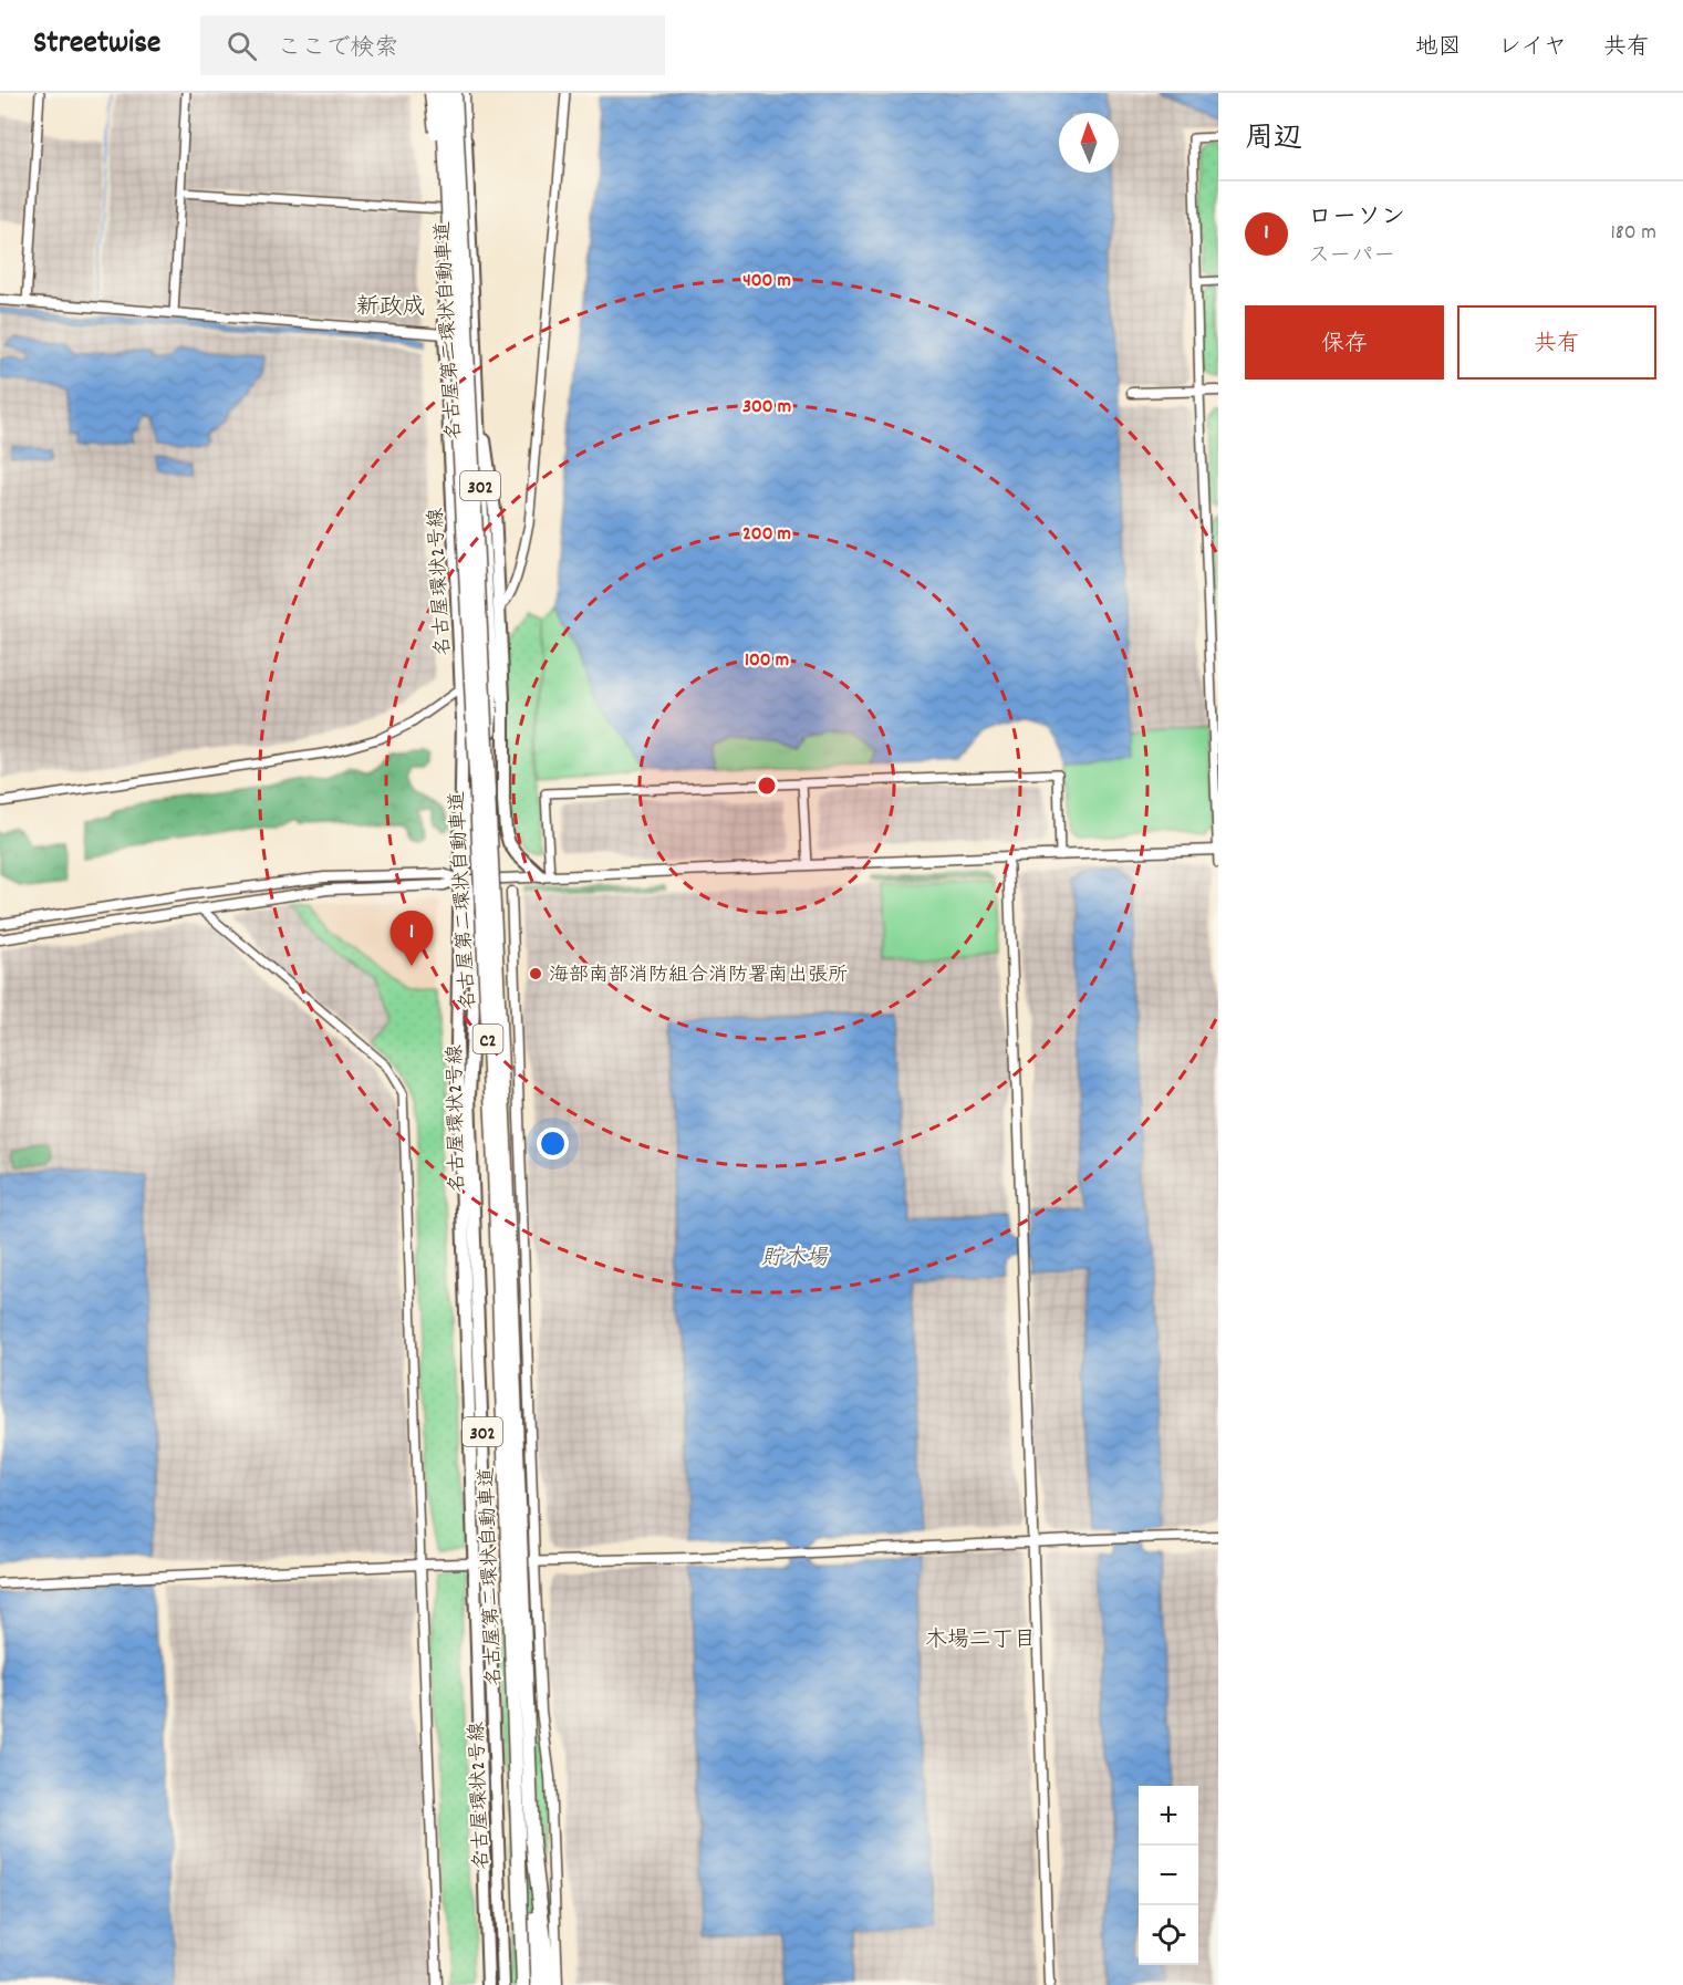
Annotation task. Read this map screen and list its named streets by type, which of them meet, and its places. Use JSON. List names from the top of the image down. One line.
{"streets":{"highway":["名古屋第二環状自動車道","302","名古屋環状2号線","C2"]},"crossings":[["名古屋第二環状自動車道","名古屋環状2号線"]],"districts":["新政成","木場二丁目"],"water":["貯木場"],"places":["海部南部消防組合消防署南出張所"],"north":"top","page":{"header":"Streetwise","search":"ここで検索","nav":["地図","レイヤ","共有"],"heading":"周辺","list":[{"mark":"1","name":"ローソン","note":"スーパー","value":"180 m"}],"buttons":["保存","共有"],"pins":"1","map_buttons":["+","−"]},"rings":["400 m","300 m","200 m","100 m"]}
